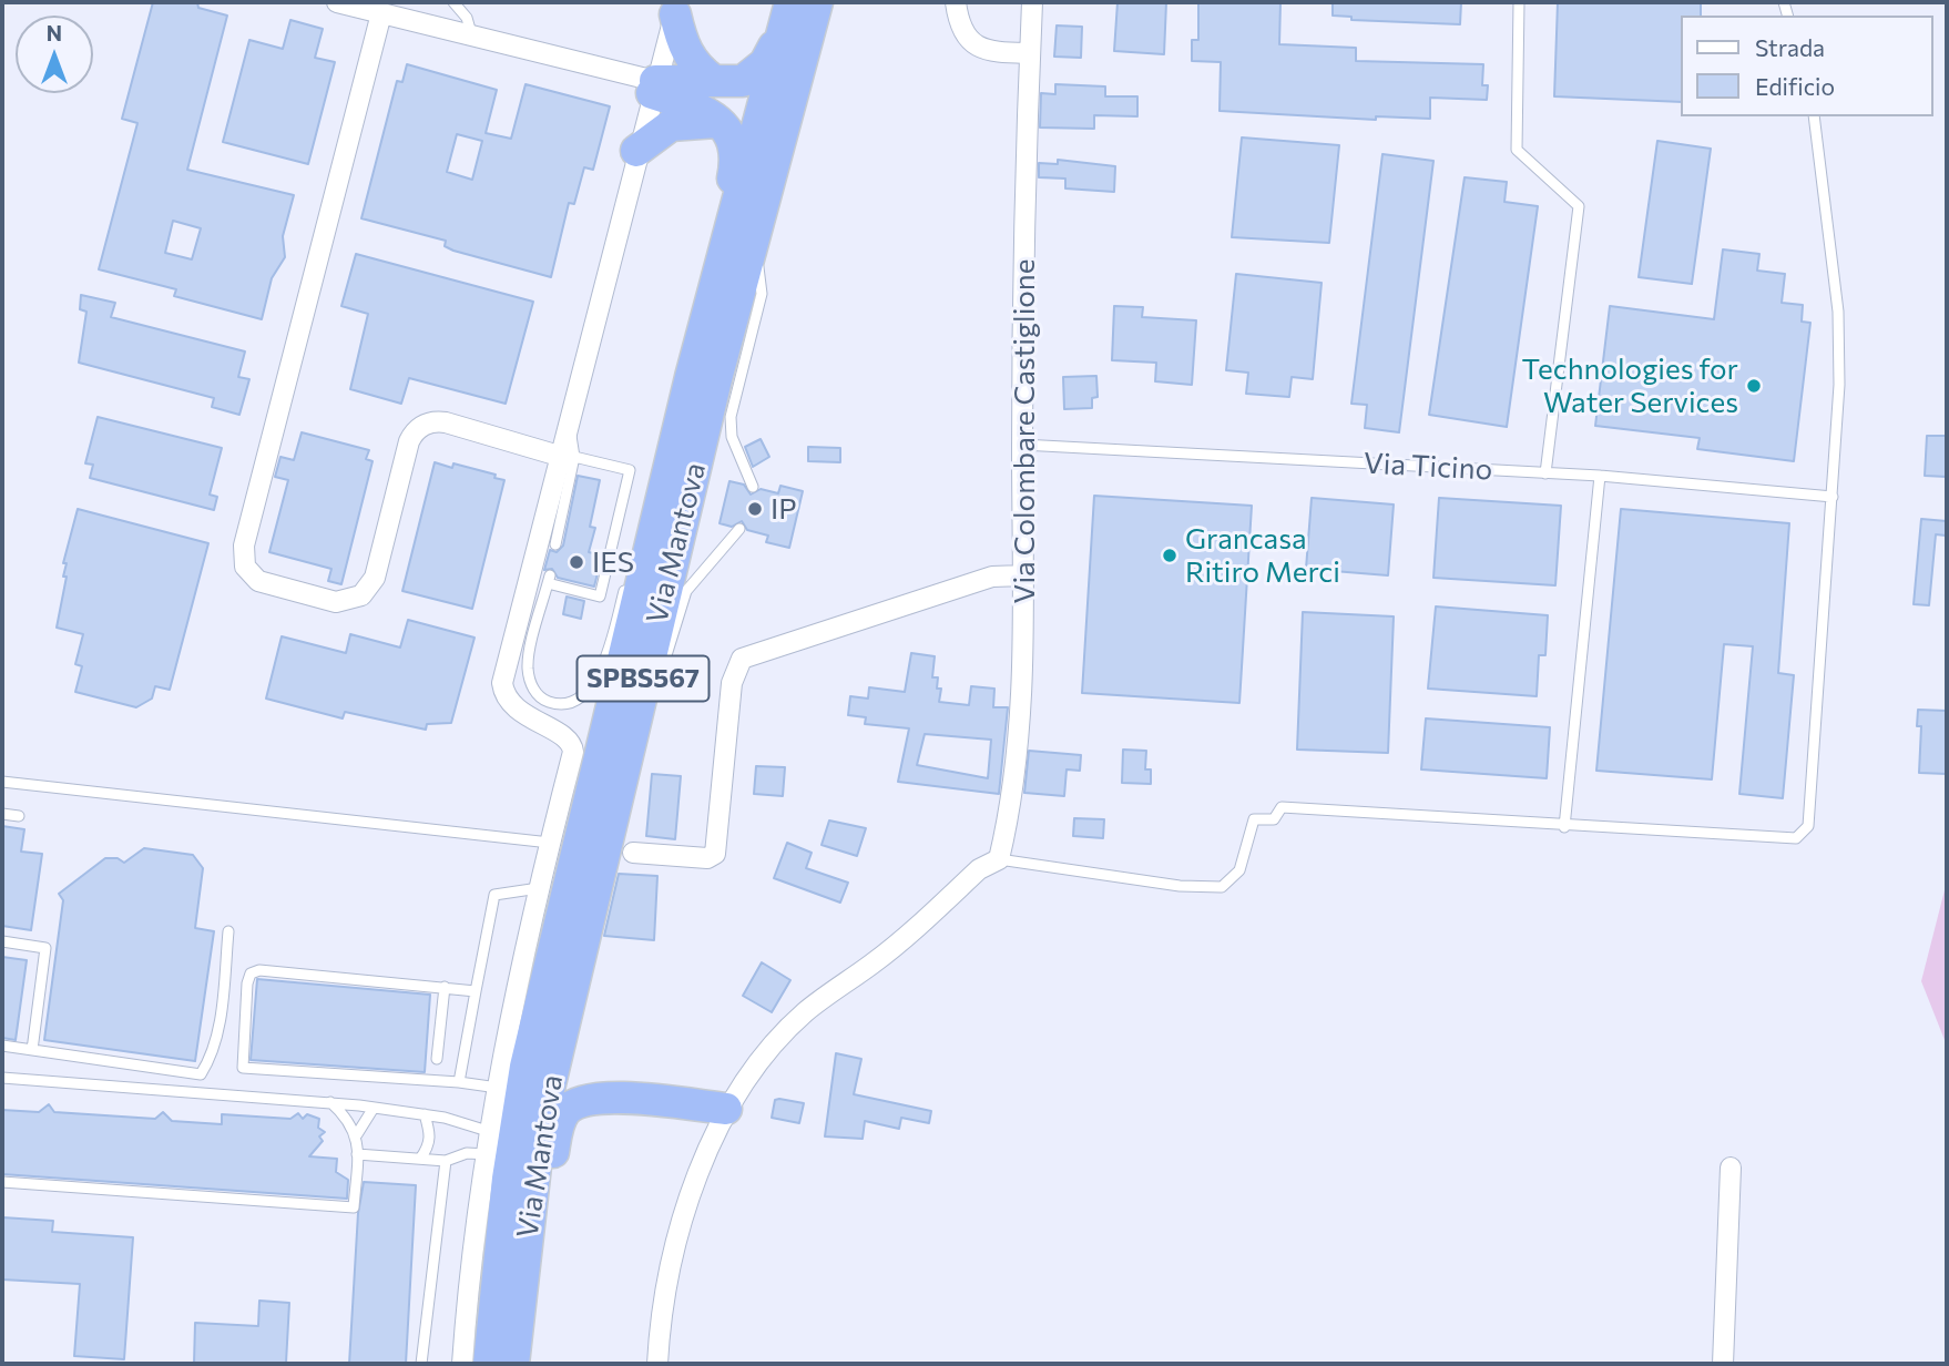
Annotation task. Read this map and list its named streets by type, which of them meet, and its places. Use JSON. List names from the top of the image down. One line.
{"streets":{"highway":["Via Mantova","SPBS567"],"street":["Via Colombare Castiglione"],"lane":["Via Ticino"]},"crossings":[["Via Colombare Castiglione","Via Ticino"]],"places":["Technologies for Water Services","IP","Grancasa Ritiro Merci","IES"],"legend":["Strada","Edificio"],"north":"top"}
